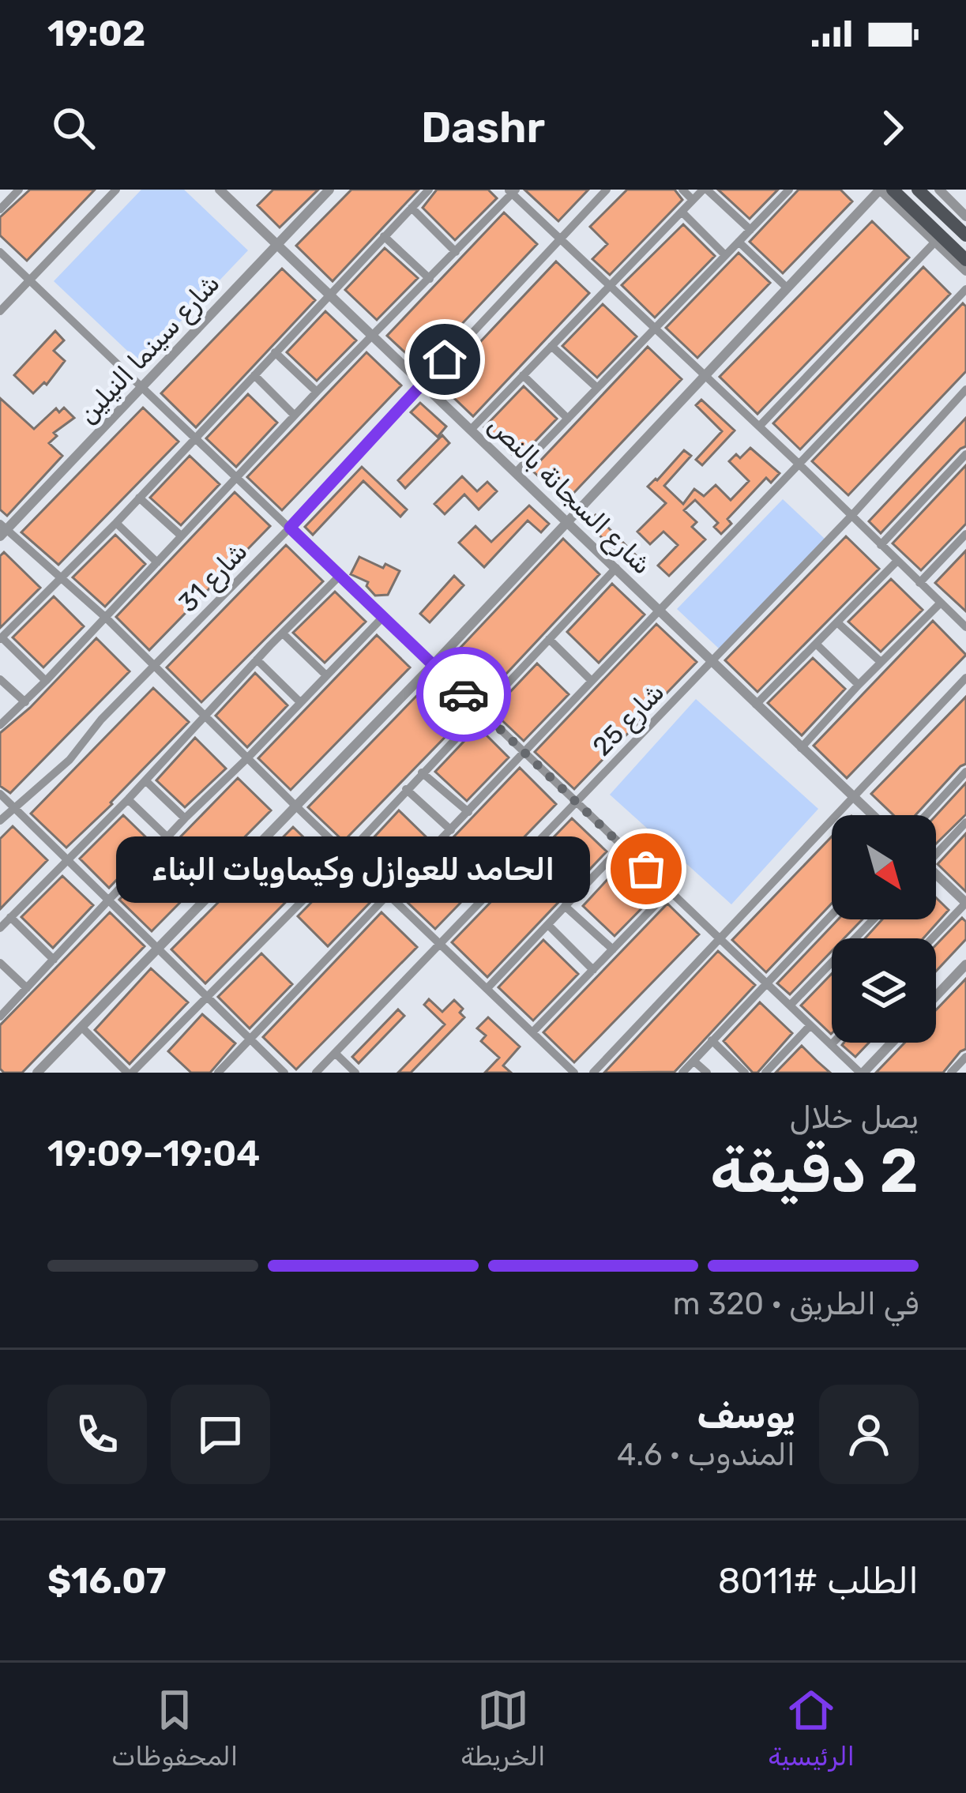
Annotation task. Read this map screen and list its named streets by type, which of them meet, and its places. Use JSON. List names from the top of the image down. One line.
{"streets":{"street":["شارع سينما النيلين","شارع السجانة بالنص","شارع 31","شارع 25"]},"crossings":[["شارع سينما النيلين","شارع السجانة بالنص"],["شارع السجانة بالنص","شارع 31"],["شارع السجانة بالنص","شارع 25"]],"places":["الحامد للعوازل وكيماويات البناء"],"north":"bottom right","page":{"status":"19:02","header":"Dashr","bubble":"الحامد للعوازل وكيماويات البناء","heading":["2 دقيقة","يصل خلال","19:04–19:09"],"panel":["يوسف","المندوب · 4.6","الطلب #8011","$16.07"],"bar":"في الطريق · 320 m","tabs":["الرئيسية","الخريطة","المحفوظات"]}}
